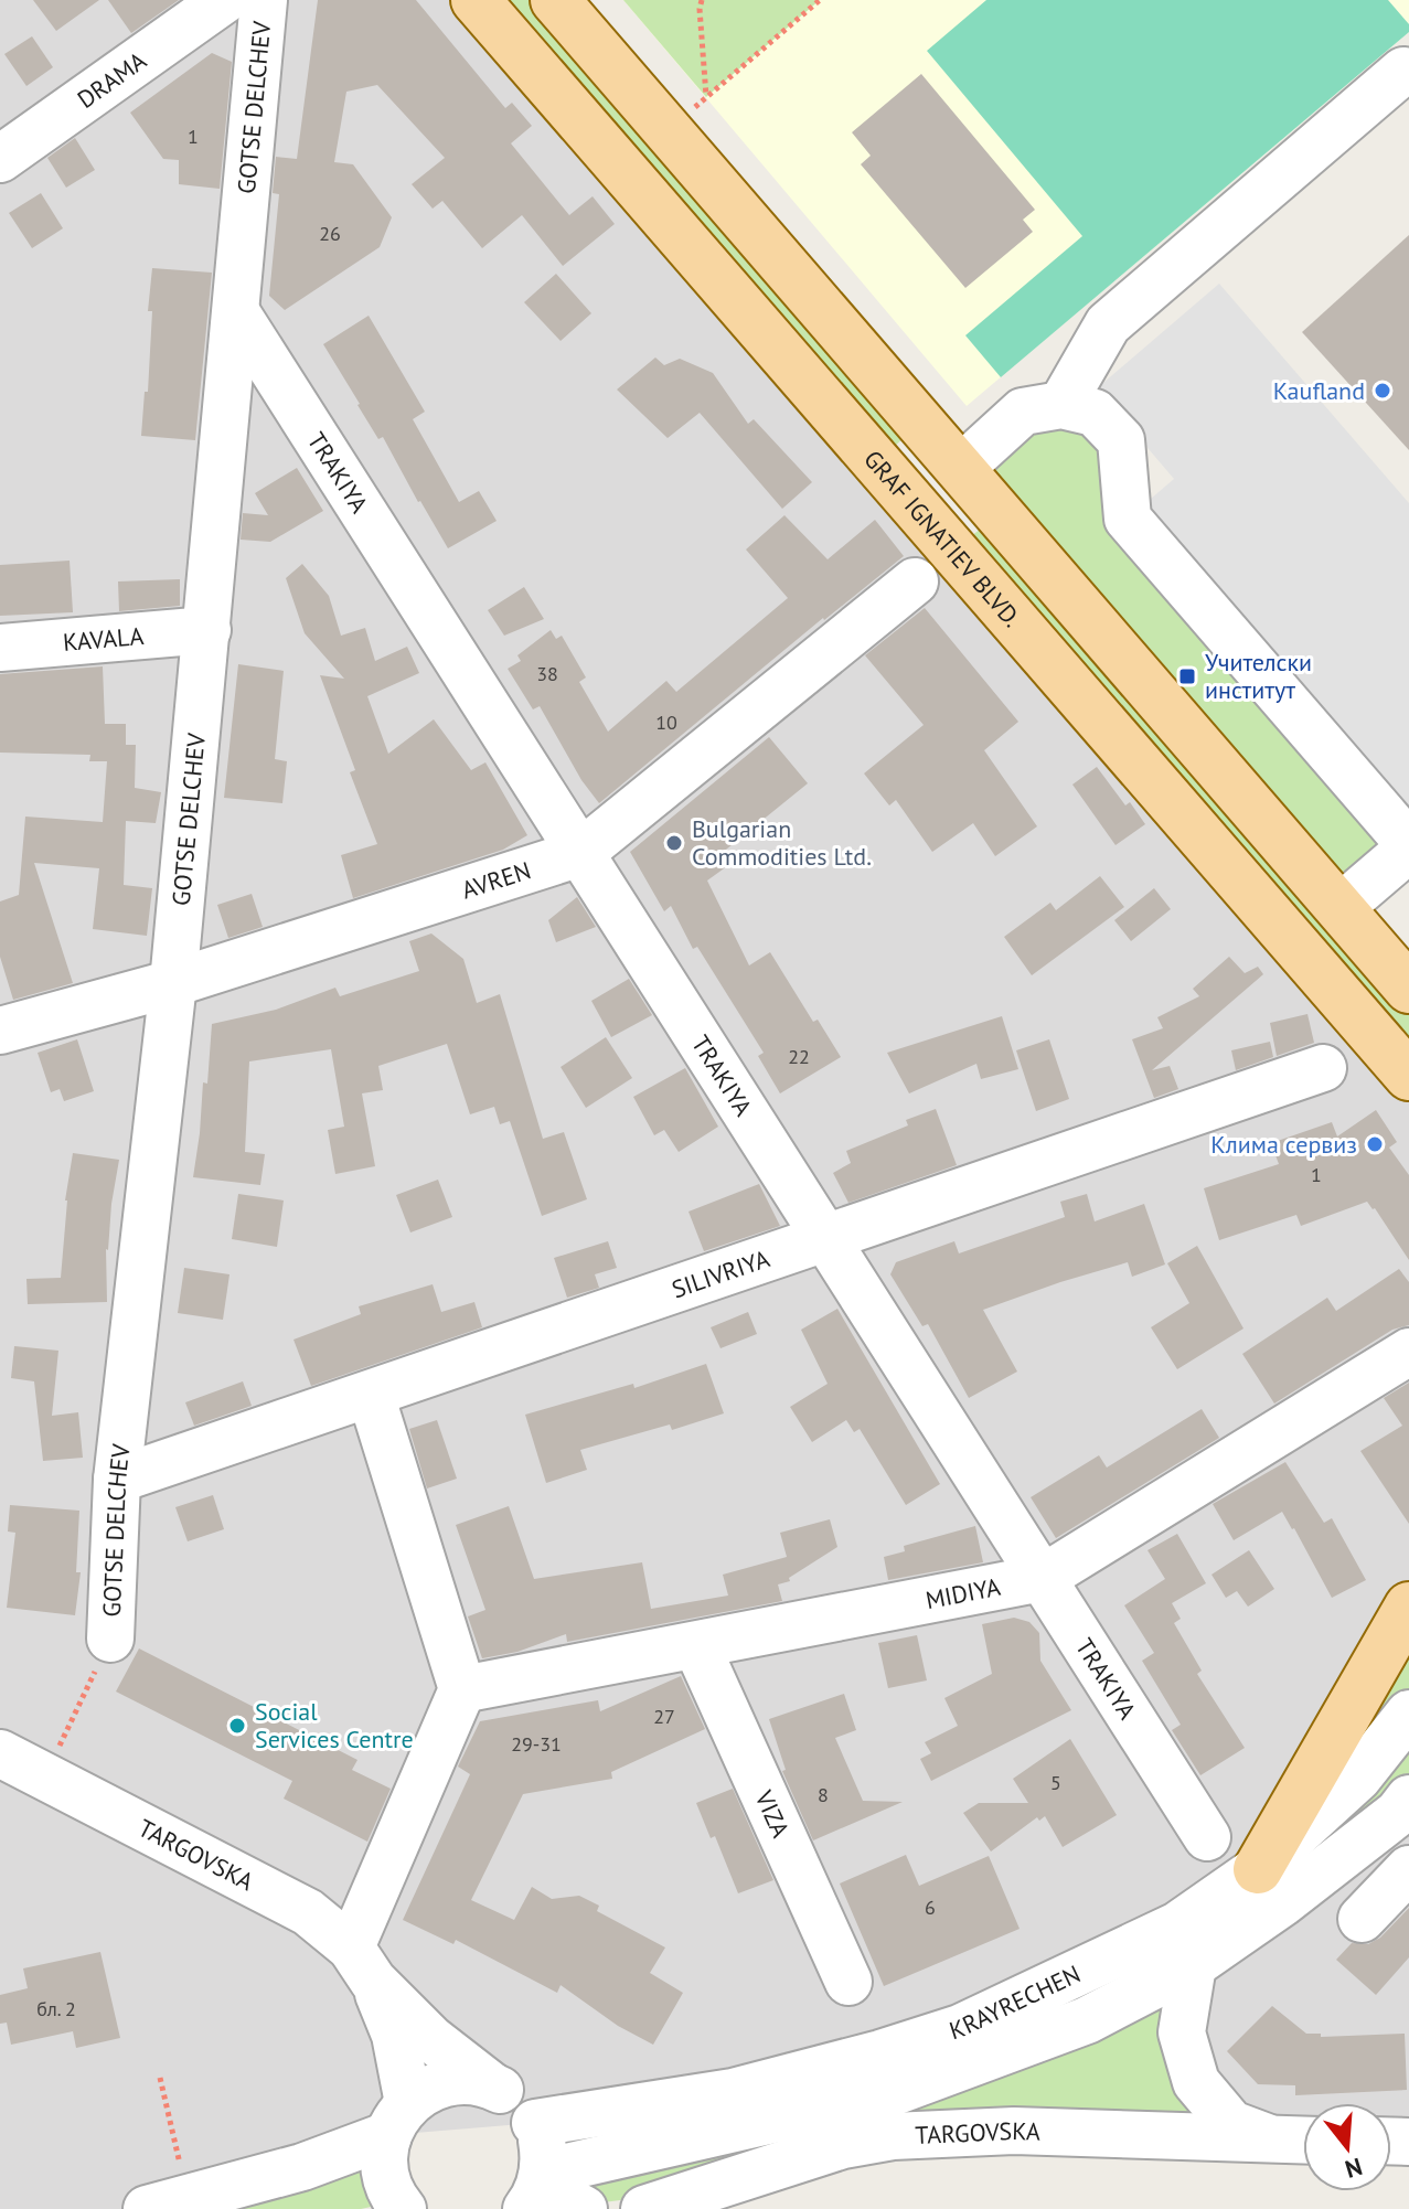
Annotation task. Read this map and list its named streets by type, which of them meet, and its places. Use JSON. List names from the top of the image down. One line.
{"streets":{"main road":["GRAF IGNATIEV BLVD."],"street":["DRAMA","GOTSE DELCHEV","TRAKIYA","KAVALA","AVREN","SILIVRIYA","MIDIYA","VIZA","TARGOVSKA","KRAYRECHEN"]},"crossings":[["GOTSE DELCHEV","TRAKIYA"],["GOTSE DELCHEV","KAVALA"],["GOTSE DELCHEV","AVREN"],["GOTSE DELCHEV","SILIVRIYA"],["TRAKIYA","AVREN"],["TRAKIYA","SILIVRIYA"],["TRAKIYA","MIDIYA"],["MIDIYA","VIZA"],["TARGOVSKA","KRAYRECHEN"]],"places":{"other":["Kaufland","Bulgarian Commodities Ltd.","Клима сервиз","Social Services Centre"],"transit":["Учителски институт"]},"house_numbers":["1","26","38","10","22","1","27","29-31","5","8","6","бл. 2"],"north":"bottom"}
